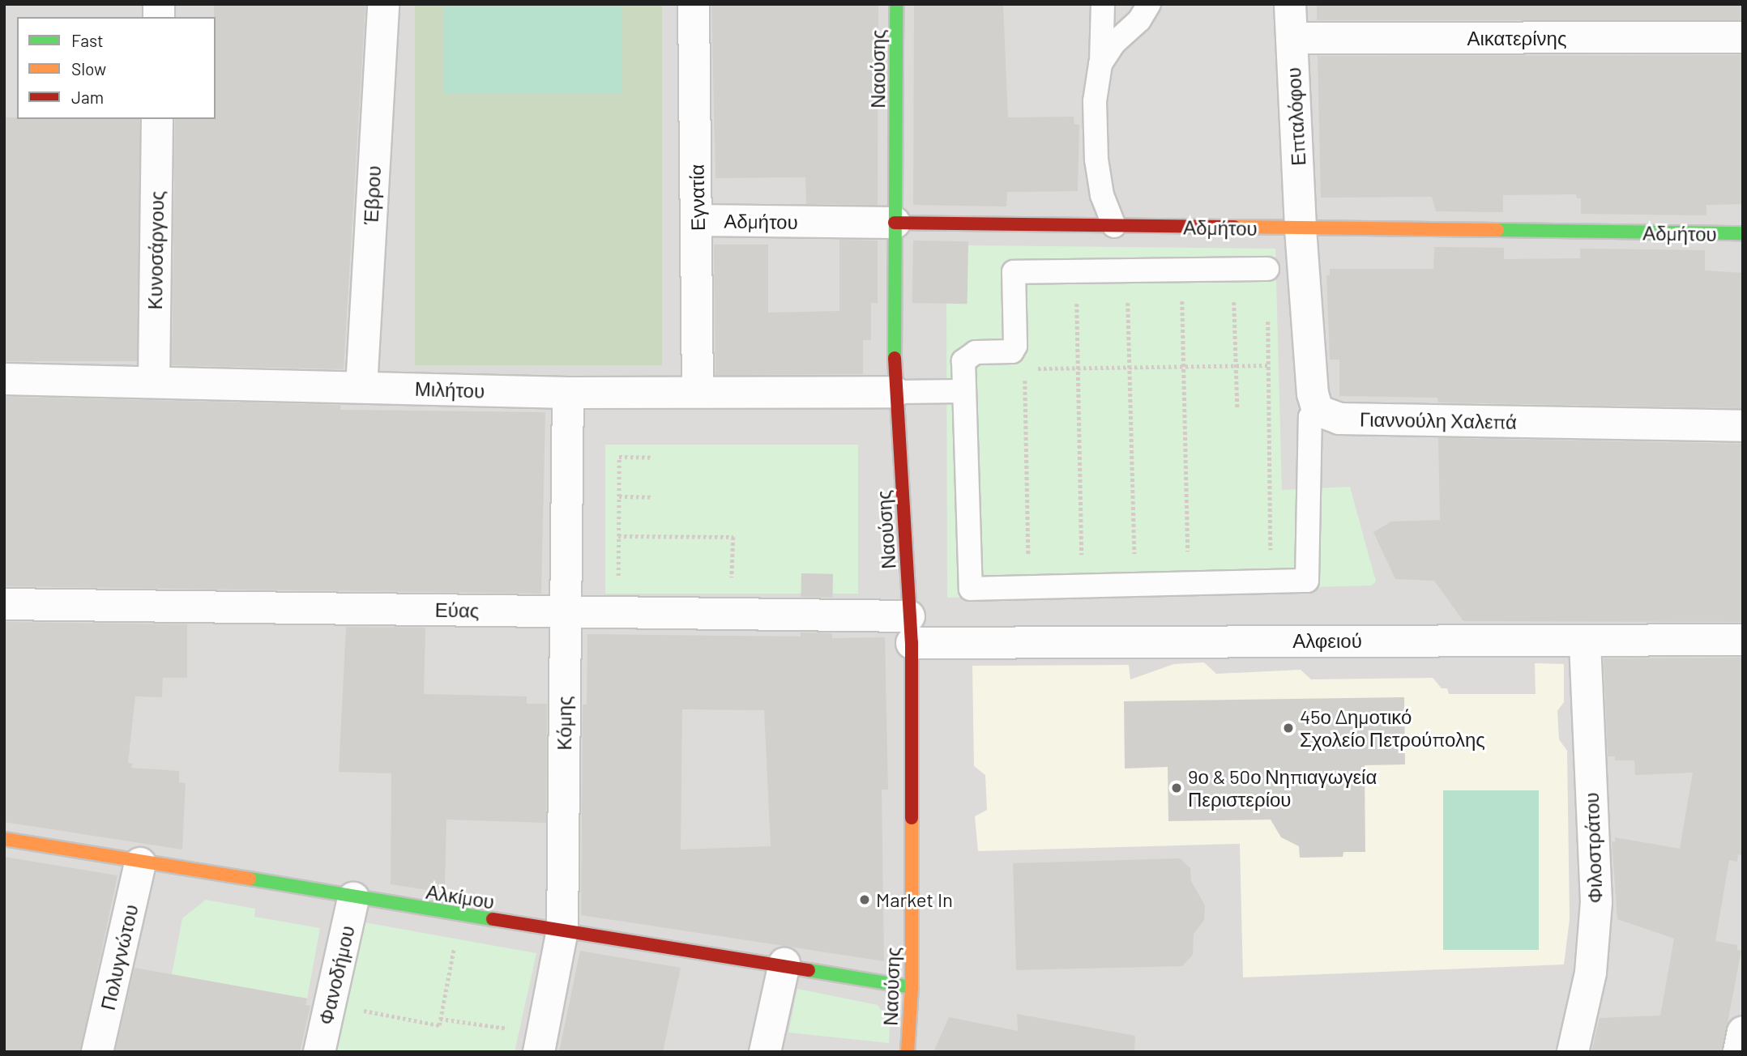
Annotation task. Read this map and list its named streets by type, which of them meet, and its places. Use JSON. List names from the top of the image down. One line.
{"streets":{"street":["Αικατερίνης","Ναούσης","Επταλόφου","Έβρου","Εγνατία","Αδμήτου","Κυνοσάργους","Μιλήτου","Γιαννούλη Χαλεπά","Εύας","Αλφειού","Κόμης","Φιλοστράτου","Αλκίμου","Πολυγνώτου","Φανοδήμου"]},"crossings":[["Αικατερίνης","Επταλόφου"],["Ναούσης","Αδμήτου"],["Ναούσης","Μιλήτου"],["Ναούσης","Εύας"],["Ναούσης","Αλφειού"],["Ναούσης","Αλκίμου"],["Επταλόφου","Αδμήτου"],["Έβρου","Μιλήτου"],["Εγνατία","Αδμήτου"],["Εγνατία","Μιλήτου"],["Κυνοσάργους","Μιλήτου"],["Μιλήτου","Κόμης"],["Εύας","Αλφειού"],["Εύας","Κόμης"],["Αλφειού","Φιλοστράτου"],["Κόμης","Αλκίμου"],["Αλκίμου","Πολυγνώτου"],["Αλκίμου","Φανοδήμου"]],"places":["45ο Δημοτικό Σχολείο Πετρούπολης","9ο & 50ο Νηπιαγωγεία Περιστερίου","Market In"],"legend":["Fast","Slow","Jam"]}
